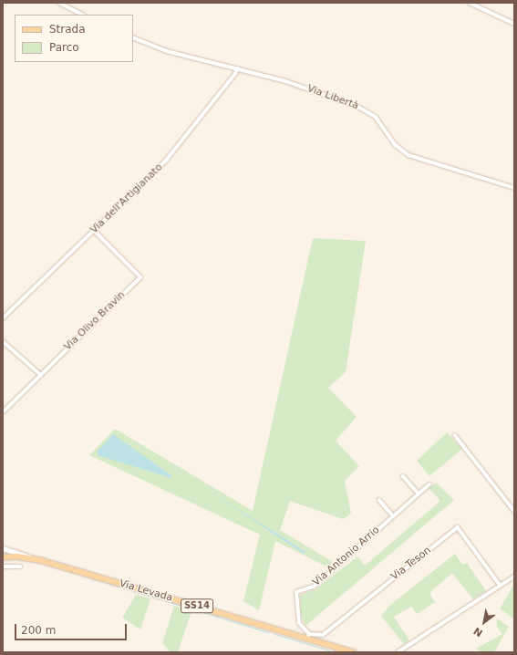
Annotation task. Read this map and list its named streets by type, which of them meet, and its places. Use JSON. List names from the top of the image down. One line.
{"streets":{"main road":["Via Levada","SS14"],"street":["Via Libertà","Via dell'Artigianato","Via Olivo Bravin","Via Antonio Arrio","Via Teson"]},"crossings":[["Via Libertà","Via dell'Artigianato"],["Via dell'Artigianato","Via Olivo Bravin"],["Via Antonio Arrio","Via Teson"],["Via Antonio Arrio","Via Levada"],["Via Teson","Via Levada"],["Via Levada","SS14"]],"legend":["Strada","Parco"],"scale_bar":"200 m","north":"bottom left"}
